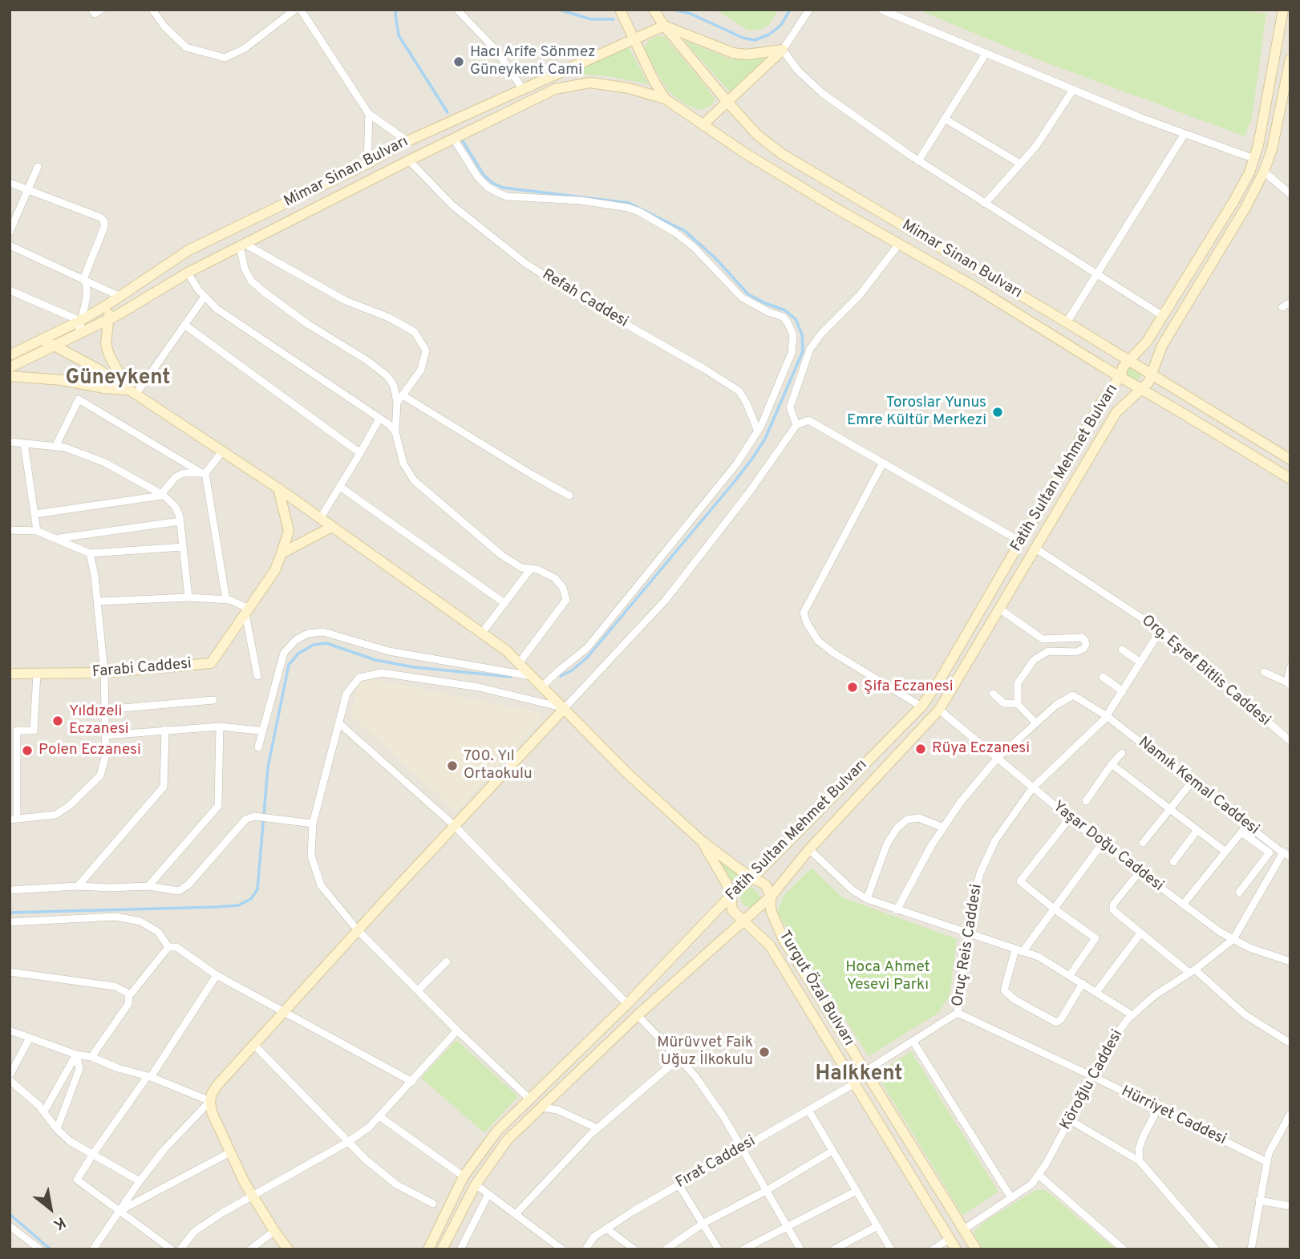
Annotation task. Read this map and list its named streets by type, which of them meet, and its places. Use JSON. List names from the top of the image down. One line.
{"streets":{"street":["Mimar Sinan Bulvarı","Refah Caddesi","Fatih Sultan Mehmet Bulvarı","Farabi Caddesi","Org. Eşref Bitlis Caddesi","Namık Kemal Caddesi","Yaşar Doğu Caddesi","Oruç Reis Caddesi","Turgut Özal Bulvarı","Köroğlu Caddesi","Hürriyet Caddesi","Fırat Caddesi"]},"crossings":[["Mimar Sinan Bulvarı","Refah Caddesi"],["Mimar Sinan Bulvarı","Fatih Sultan Mehmet Bulvarı"],["Fatih Sultan Mehmet Bulvarı","Org. Eşref Bitlis Caddesi"],["Fatih Sultan Mehmet Bulvarı","Yaşar Doğu Caddesi"],["Fatih Sultan Mehmet Bulvarı","Turgut Özal Bulvarı"],["Org. Eşref Bitlis Caddesi","Oruç Reis Caddesi"],["Namık Kemal Caddesi","Oruç Reis Caddesi"],["Namık Kemal Caddesi","Köroğlu Caddesi"],["Yaşar Doğu Caddesi","Oruç Reis Caddesi"],["Yaşar Doğu Caddesi","Köroğlu Caddesi"],["Oruç Reis Caddesi","Turgut Özal Bulvarı"],["Oruç Reis Caddesi","Hürriyet Caddesi"],["Turgut Özal Bulvarı","Köroğlu Caddesi"],["Turgut Özal Bulvarı","Fırat Caddesi"],["Köroğlu Caddesi","Hürriyet Caddesi"]],"districts":["Güneykent","Halkkent"],"parks":["Hoca Ahmet Yesevi Parkı"],"places":["Hacı Arife Sönmez Güneykent Cami","Toroslar Yunus Emre Kültür Merkezi","Şifa Eczanesi","Yıldızeli Eczanesi","Rüya Eczanesi","Polen Eczanesi","700. Yıl Ortaokulu","Mürüvvet Faik Uğuz İlkokulu"],"north":"bottom right"}
